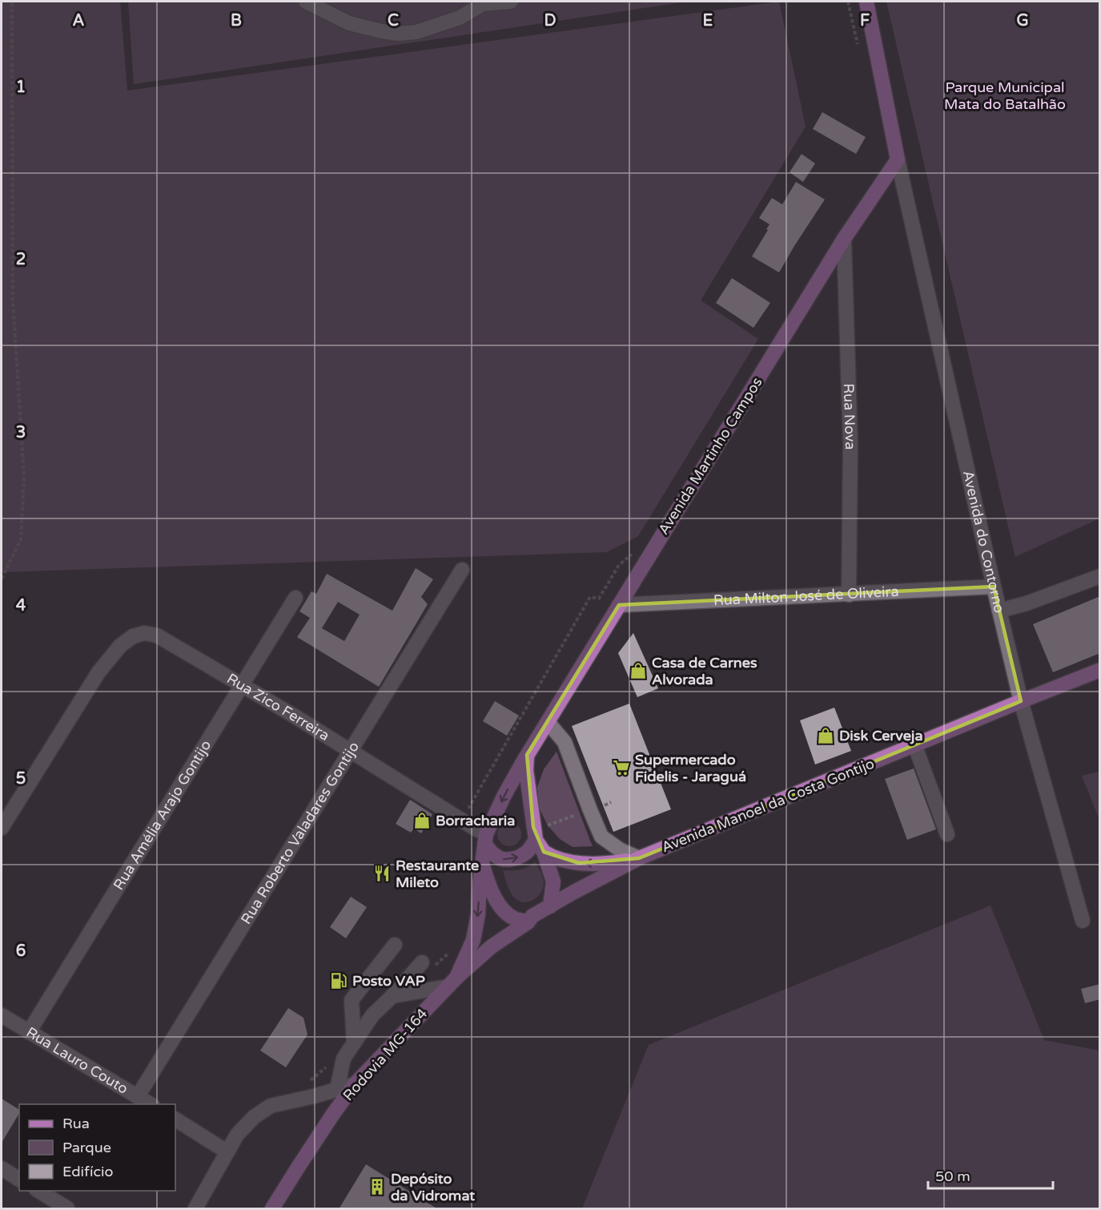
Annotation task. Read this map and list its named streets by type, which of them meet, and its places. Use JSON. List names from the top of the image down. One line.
{"streets":{"main road":["Avenida Martinho Campos","Avenida Manoel da Costa Gontijo","Rodovia MG-164"],"street":["Rua Nova","Avenida do Contorno","Rua Milton José de Oliveira","Rua Zico Ferreira","Rua Amélia Arajo Gontijo","Rua Roberto Valadares Gontijo","Rua Lauro Couto"]},"crossings":[["Rua Nova","Avenida Martinho Campos"],["Rua Nova","Rua Milton José de Oliveira"],["Avenida Martinho Campos","Avenida do Contorno"],["Avenida Martinho Campos","Rua Milton José de Oliveira"],["Avenida Martinho Campos","Rua Zico Ferreira"],["Avenida Martinho Campos","Avenida Manoel da Costa Gontijo"],["Avenida Martinho Campos","Rodovia MG-164"],["Avenida do Contorno","Rua Milton José de Oliveira"],["Avenida do Contorno","Avenida Manoel da Costa Gontijo"],["Rua Zico Ferreira","Rua Amélia Arajo Gontijo"],["Rua Zico Ferreira","Rua Roberto Valadares Gontijo"],["Avenida Manoel da Costa Gontijo","Rodovia MG-164"],["Rua Amélia Arajo Gontijo","Rua Lauro Couto"],["Rua Roberto Valadares Gontijo","Rua Lauro Couto"]],"parks":["Parque Municipal Mata do Batalhão"],"places":{"shop":["Casa de Carnes Alvorada","Disk Cerveja","Borracharia"],"supermarket":["Supermercado Fidelis - Jaraguá"],"restaurant":["Restaurante Mileto"],"fuel station":["Posto VAP"],"building":["Depósito da Vidromat"]},"legend":["Rua","Parque","Edifício"],"scale_bar":"50 m","grid":{"columns":["A","B","C","D","E","F","G"],"rows":["1","2","3","4","5","6"]}}
